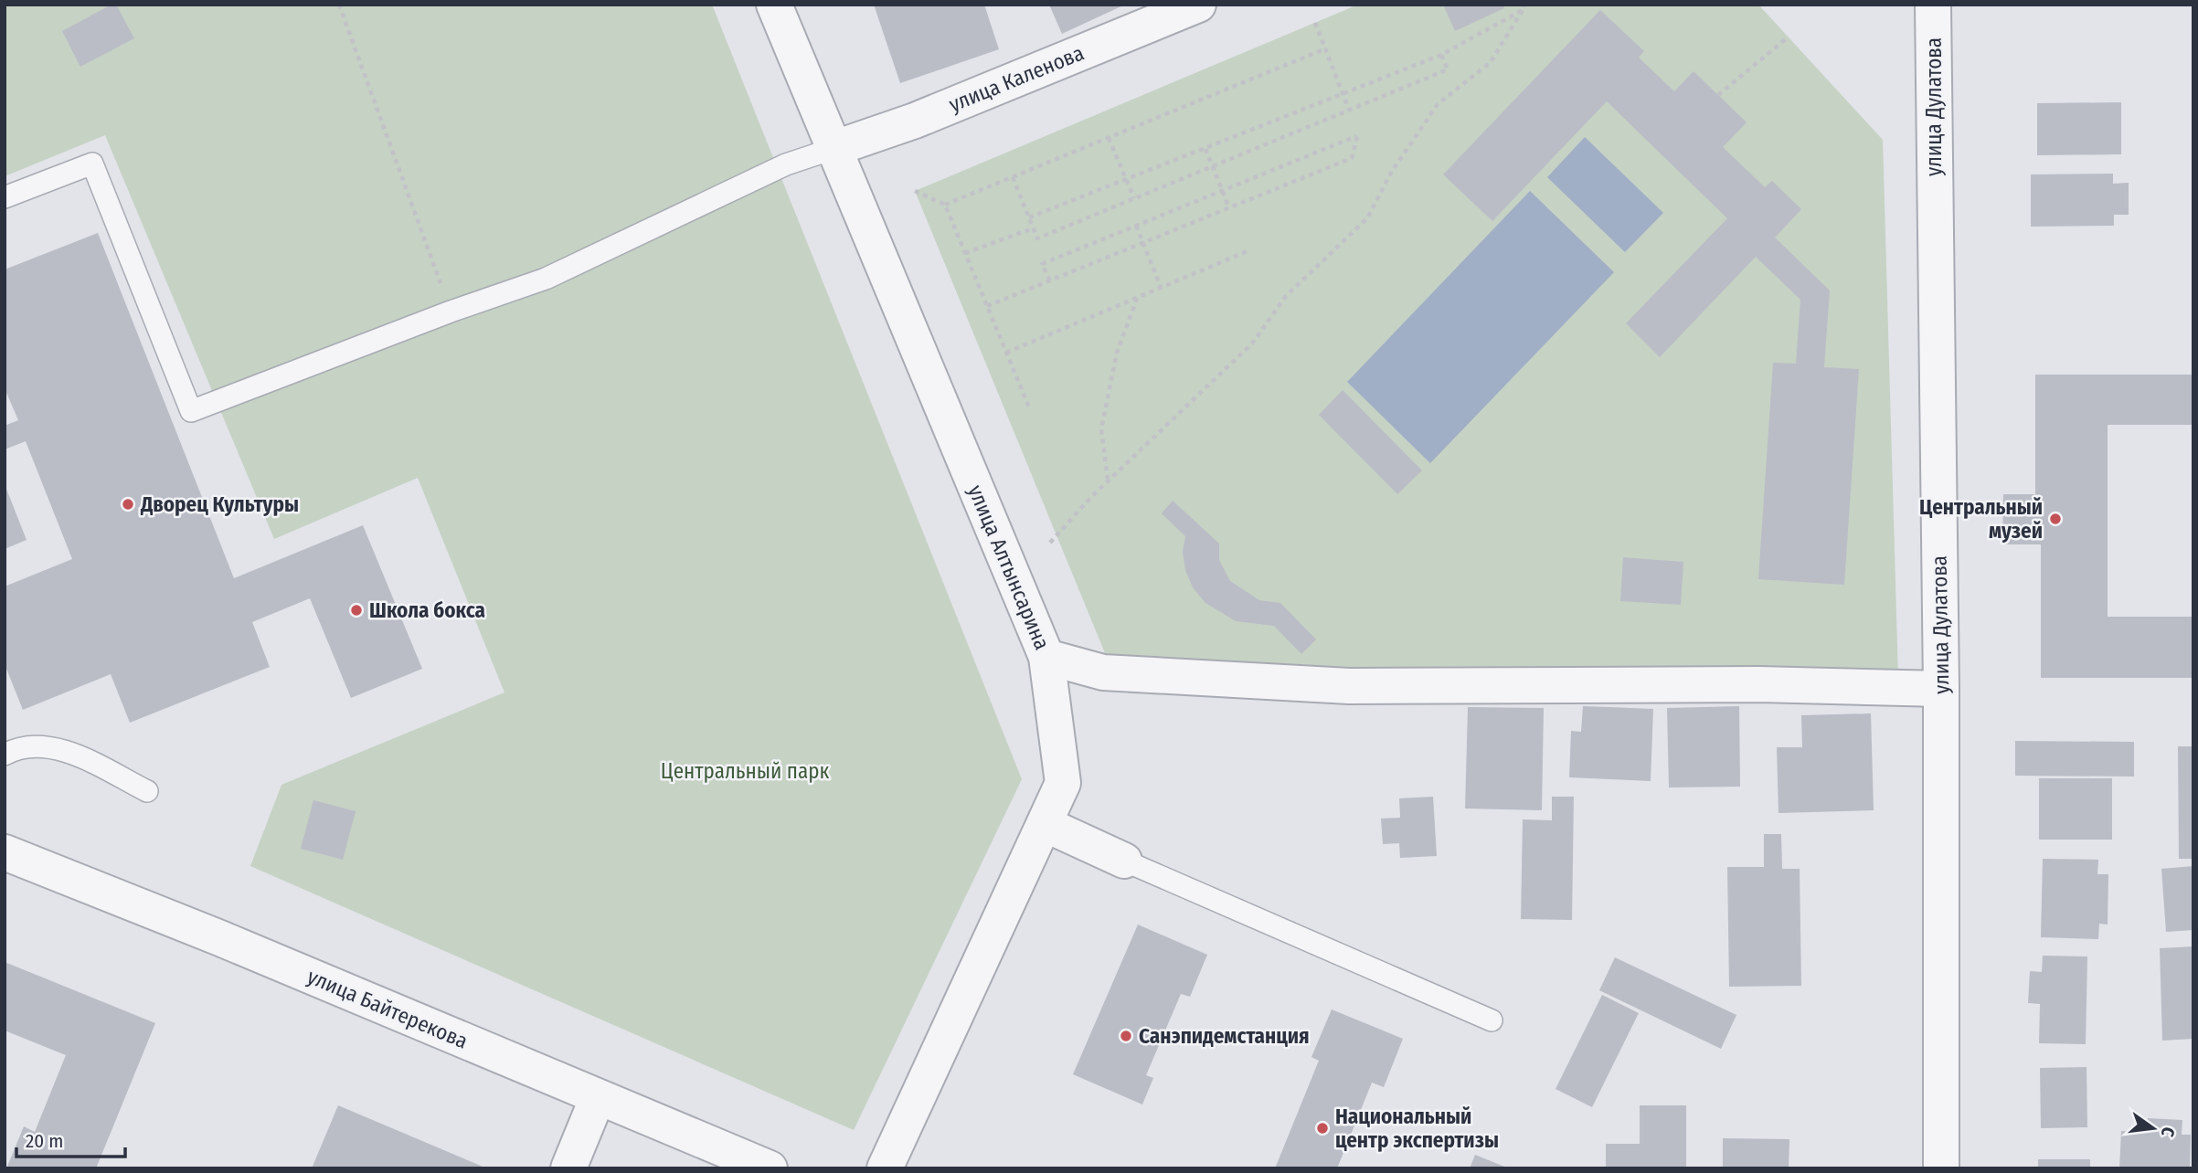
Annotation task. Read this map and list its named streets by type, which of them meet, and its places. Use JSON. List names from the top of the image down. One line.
{"streets":{"street":["улица Каленова","улица Дулатова","улица Алтынсарина","улица Байтерекова"]},"crossings":[["улица Каленова","улица Алтынсарина"]],"parks":["Центральный парк"],"places":["Дворец Культуры","Центральный музей","Школа бокса","Санэпидемстанция","Национальный центр экспертизы"],"scale_bar":"20 m","north":"right"}
